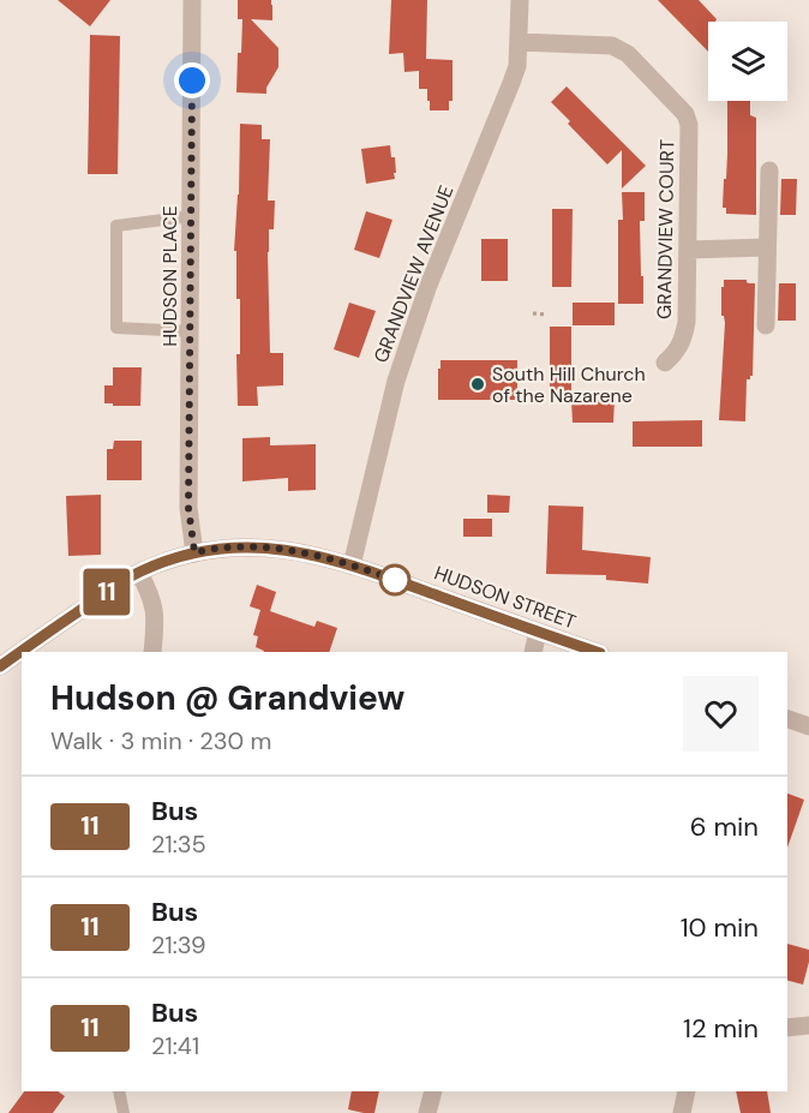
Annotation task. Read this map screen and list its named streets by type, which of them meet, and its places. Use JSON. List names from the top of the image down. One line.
{"streets":{"street":["GRANDVIEW COURT","GRANDVIEW AVENUE","HUDSON PLACE","HUDSON STREET"]},"crossings":[["GRANDVIEW COURT","GRANDVIEW AVENUE"],["GRANDVIEW AVENUE","HUDSON STREET"],["HUDSON PLACE","HUDSON STREET"]],"places":["South Hill Church of the Nazarene"],"lines":["bus line 11"],"page":{"on_map":"11","heading":["Hudson @ Grandview","Walk · 3 min · 230 m"],"list":[{"mark":"11","name":"Bus","note":"21:35","value":"6 min"},{"mark":"11","name":"Bus","note":"21:39","value":"10 min"},{"mark":"11","name":"Bus","note":"21:41","value":"12 min"}]}}
